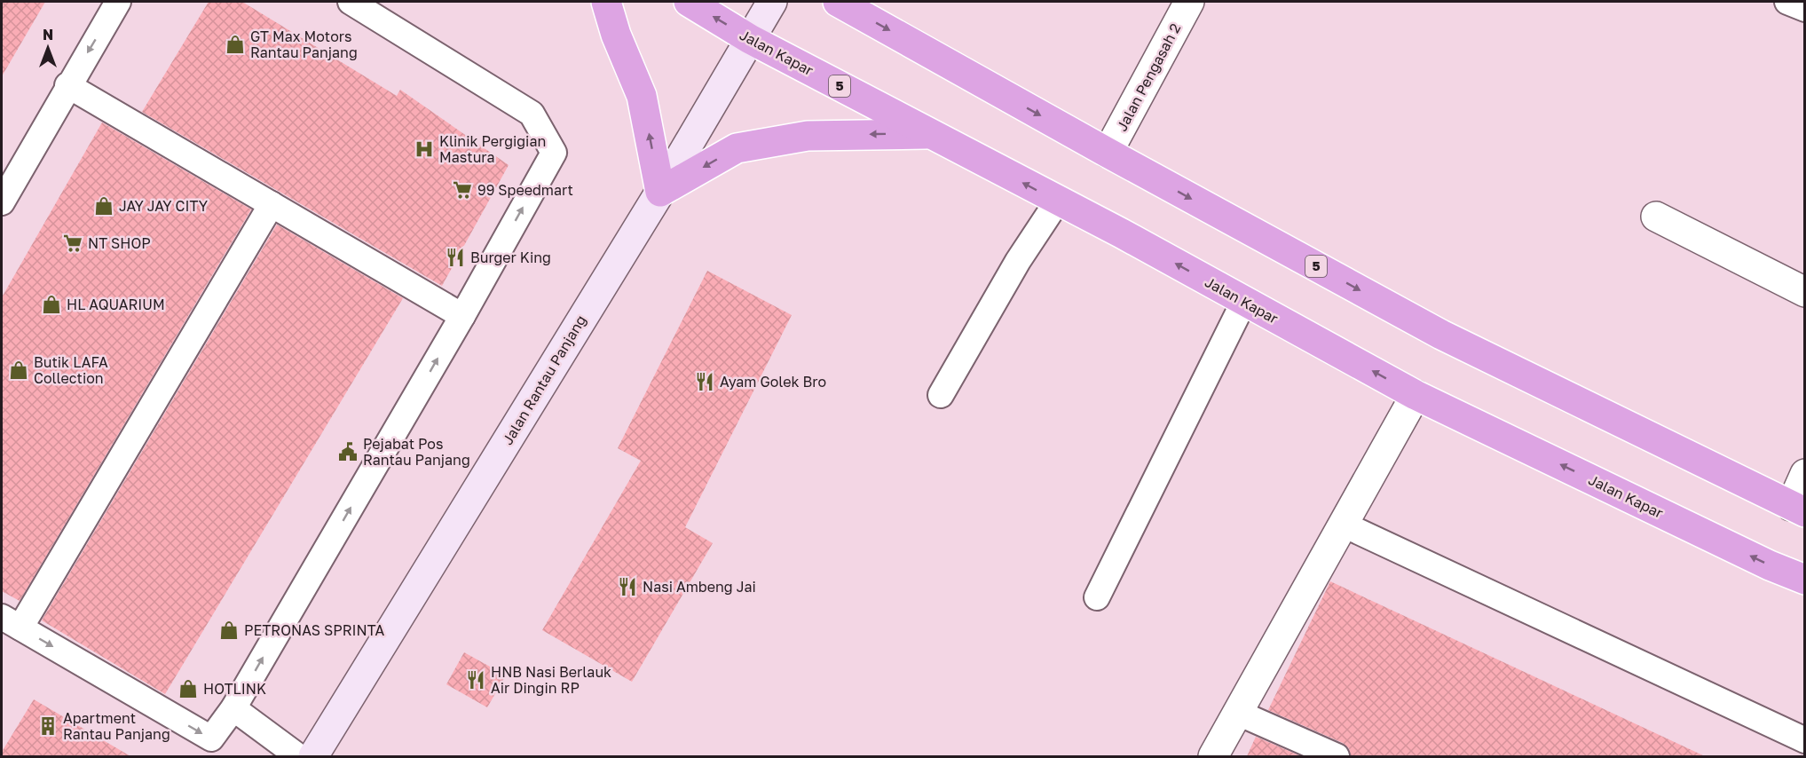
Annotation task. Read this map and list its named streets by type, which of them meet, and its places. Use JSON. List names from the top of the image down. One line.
{"streets":{"highway":["Jalan Kapar","5"],"street":["Jalan Pengasah 2","Jalan Rantau Panjang"]},"crossings":[["Jalan Kapar","Jalan Rantau Panjang"],["Jalan Pengasah 2","5"]],"places":{"shop":["GT Max Motors Rantau Panjang","JAY JAY CITY","HL AQUARIUM","Butik LAFA Collection","PETRONAS SPRINTA","HOTLINK"],"hospital":["Klinik Pergigian Mastura"],"supermarket":["99 Speedmart","NT SHOP"],"restaurant":["Burger King","Ayam Golek Bro","Nasi Ambeng Jai","HNB Nasi Berlauk Air Dingin RP"],"public building":["Pejabat Pos Rantau Panjang"],"building":["Apartment Rantau Panjang"]},"north":"top"}
